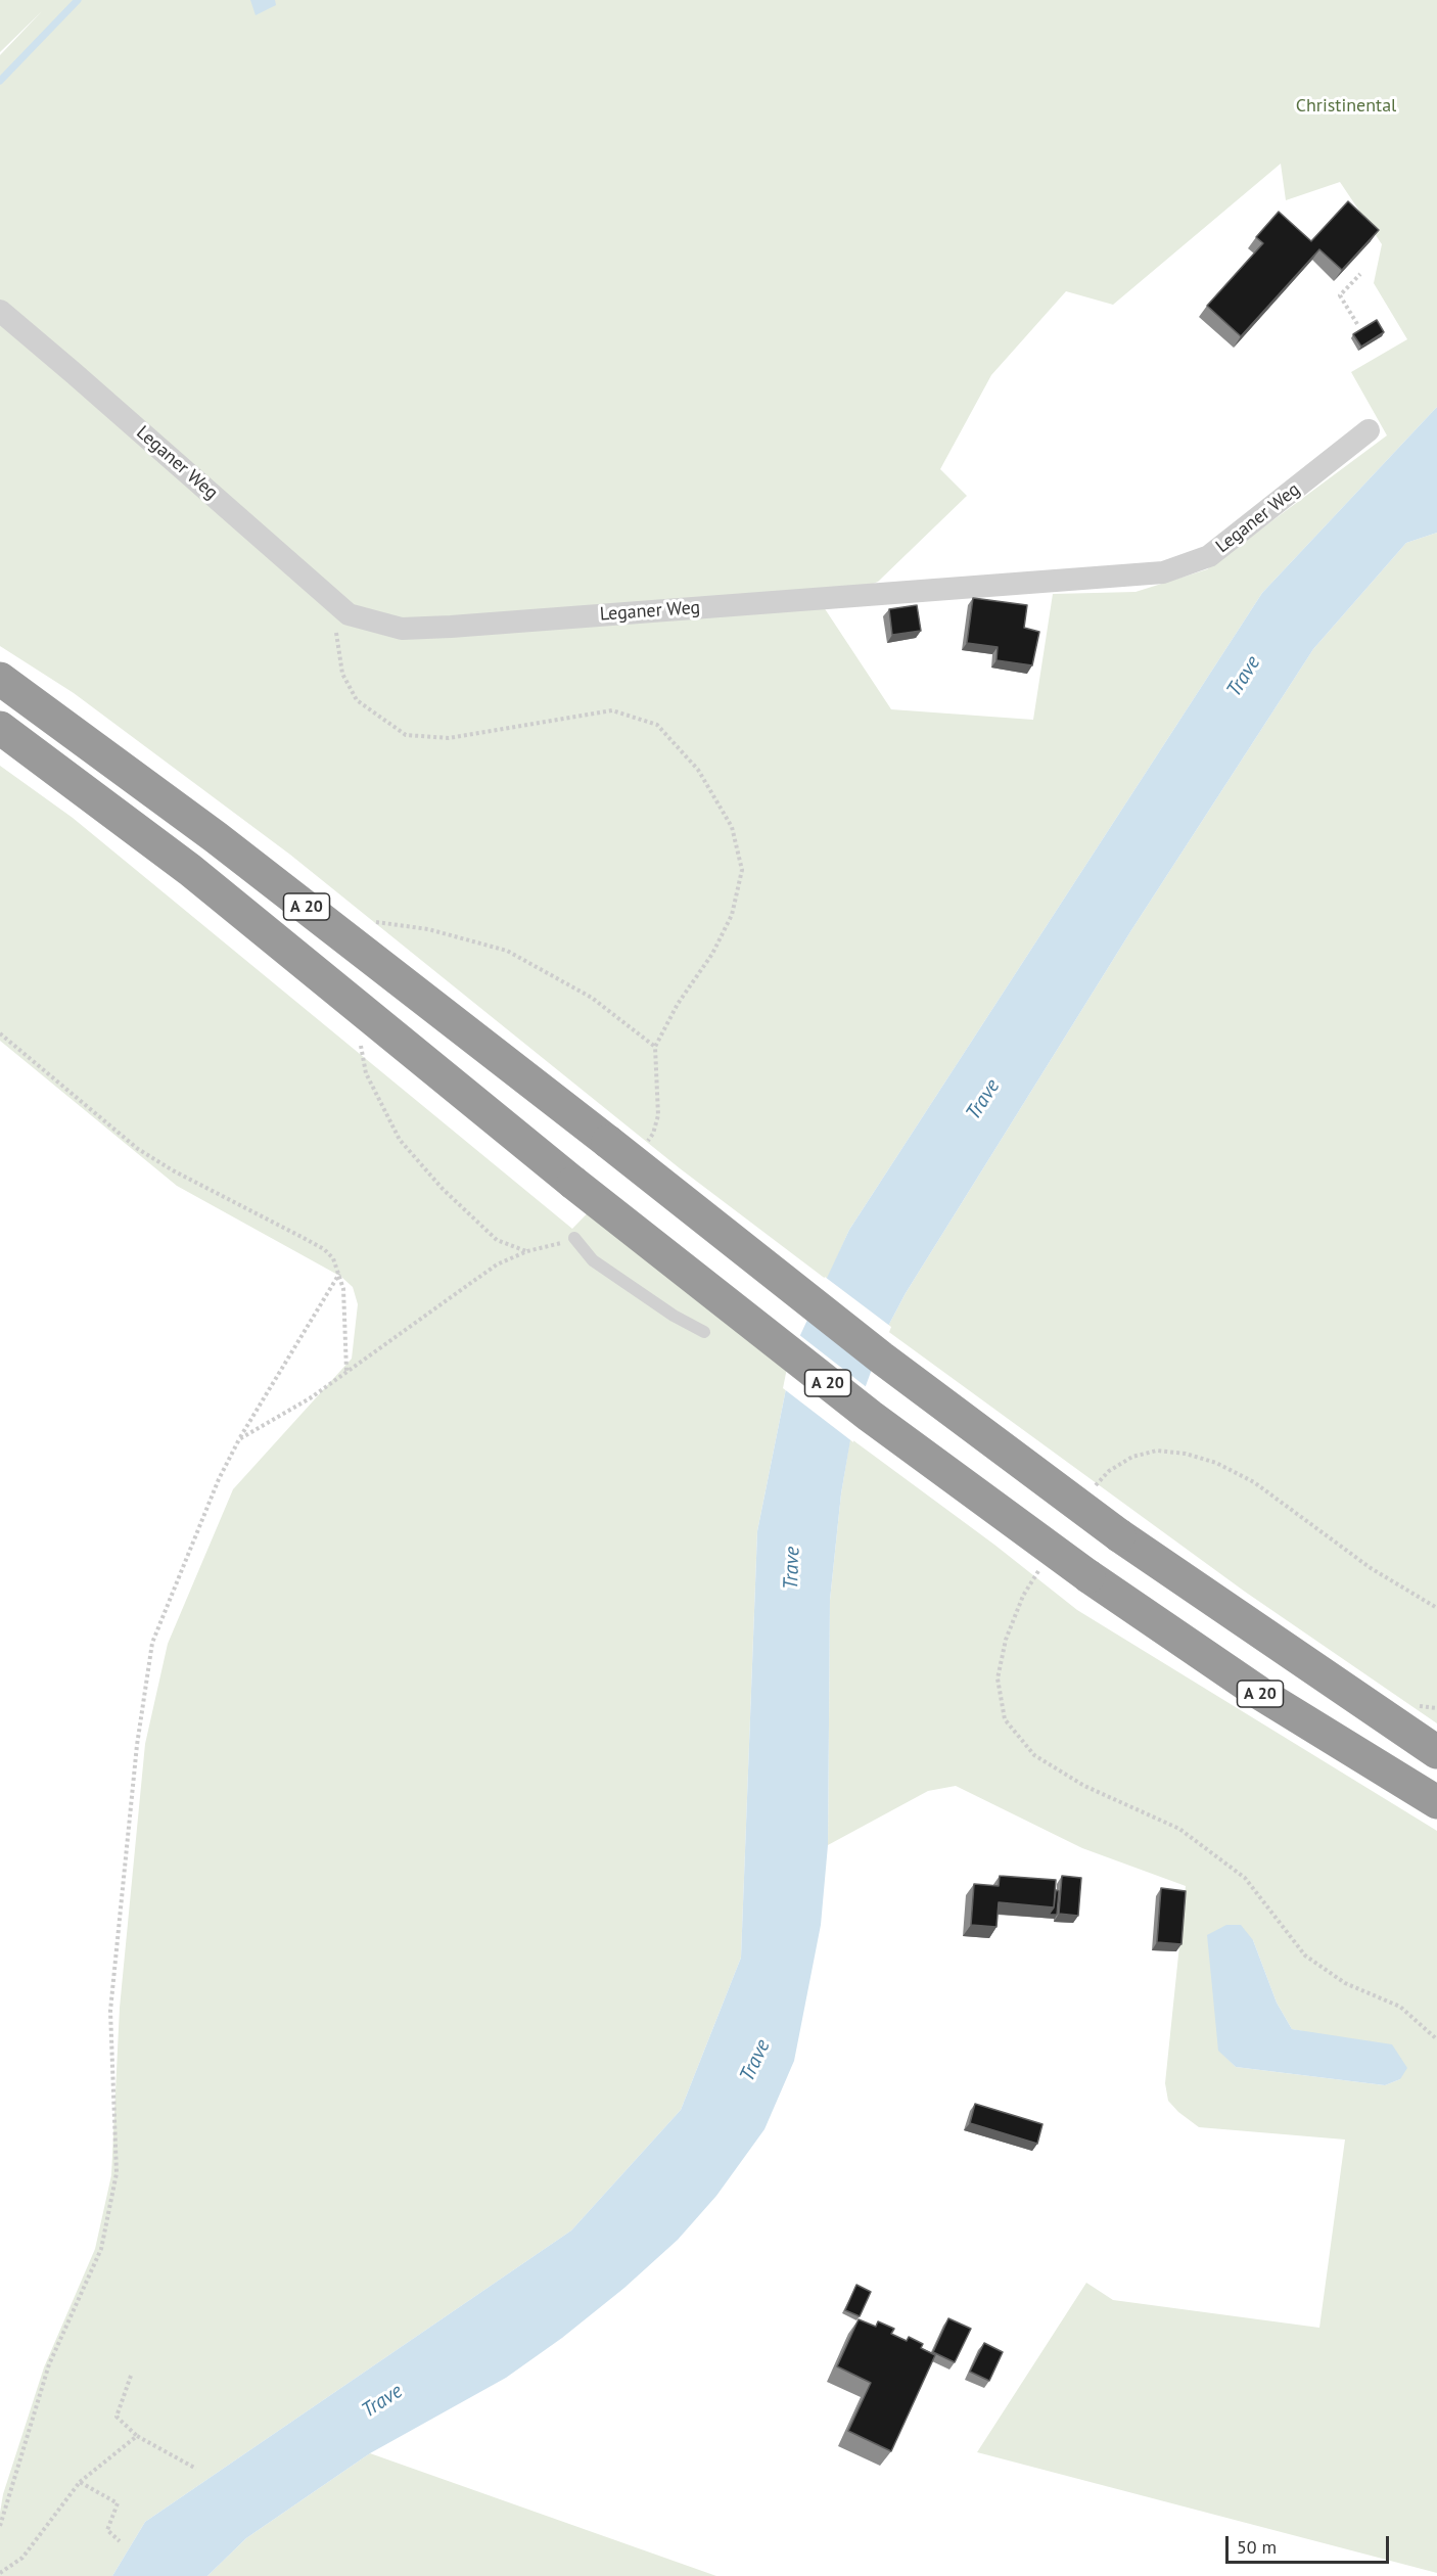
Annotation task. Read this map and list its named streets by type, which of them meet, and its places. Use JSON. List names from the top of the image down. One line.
{"streets":{"highway":["A 20"],"street":["Leganer Weg"]},"water":["Trave"],"parks":["Christinental"],"scale_bar":"50 m"}
